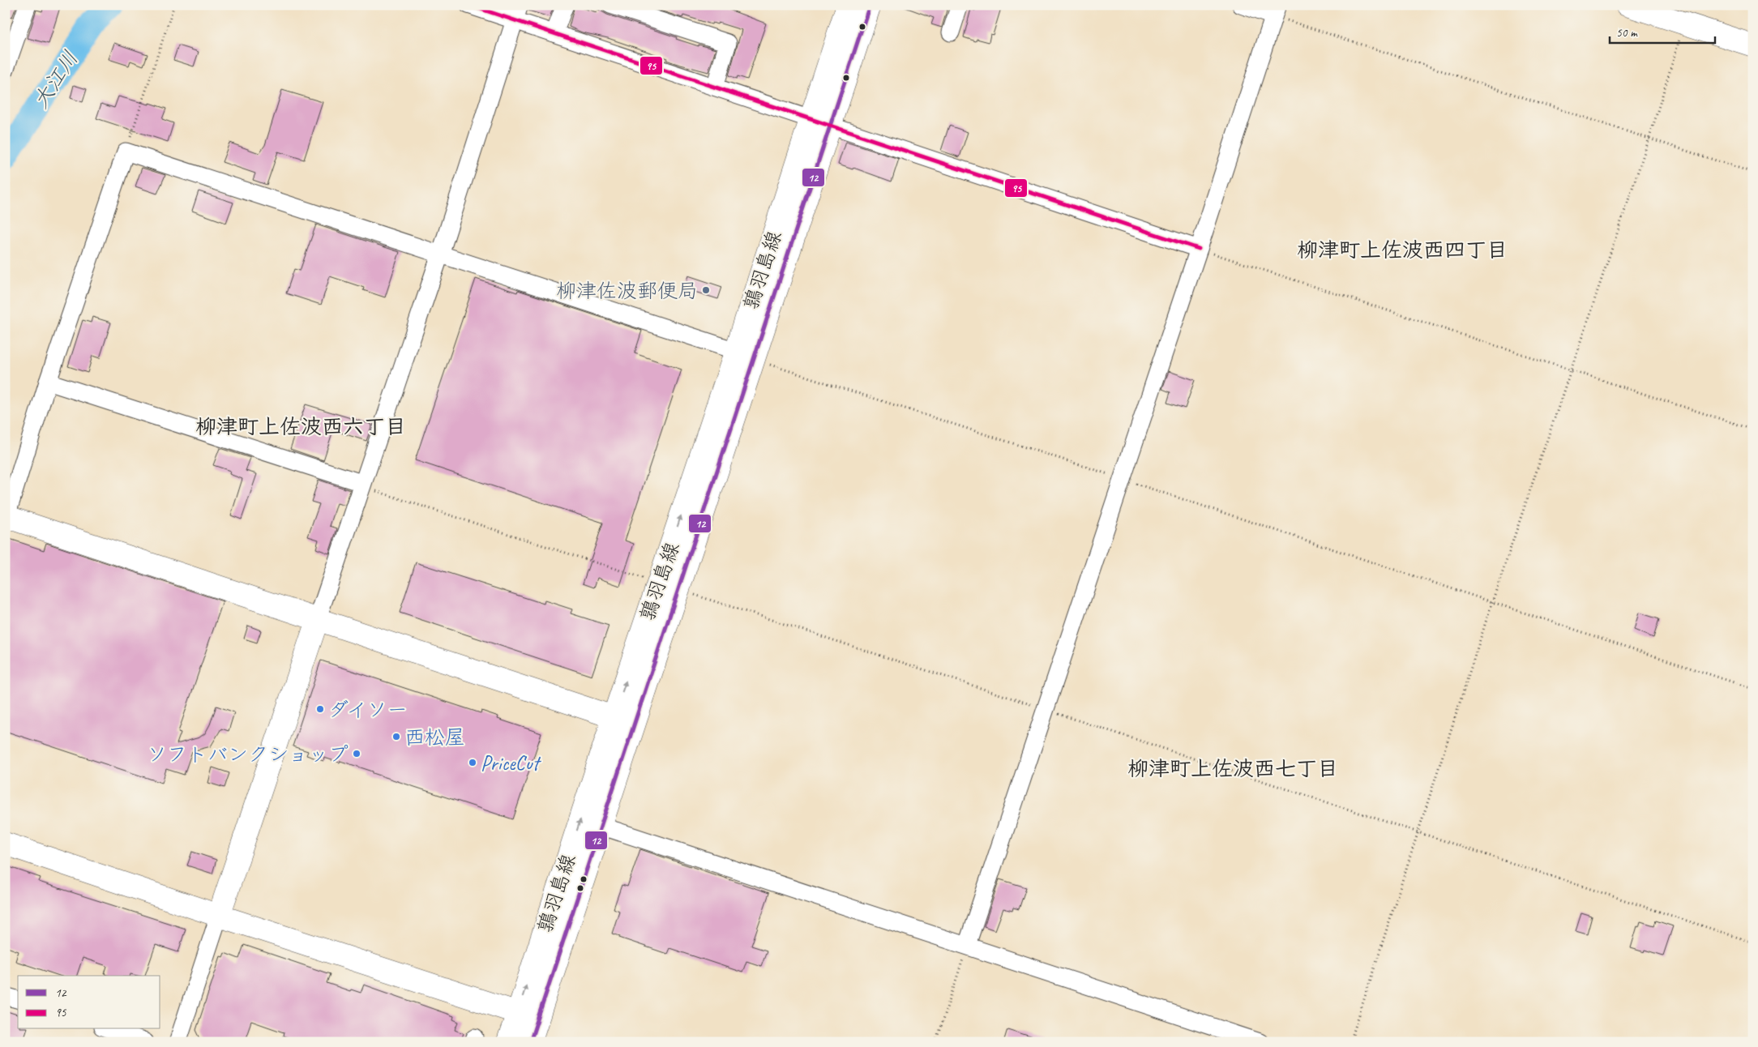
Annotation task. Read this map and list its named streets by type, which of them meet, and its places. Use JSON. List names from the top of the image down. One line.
{"streets":{"main road":["鶉羽島線"]},"districts":["柳津町上佐波西四丁目","柳津町上佐波西六丁目","柳津町上佐波西七丁目"],"water":["大江川"],"places":["柳津佐波郵便局","ダイソー","西松屋","ソフトバンクショップ","PriceCut"],"lines":["transit line 12","transit line 95"],"legend":["12","95"],"scale_bar":"50 m"}
